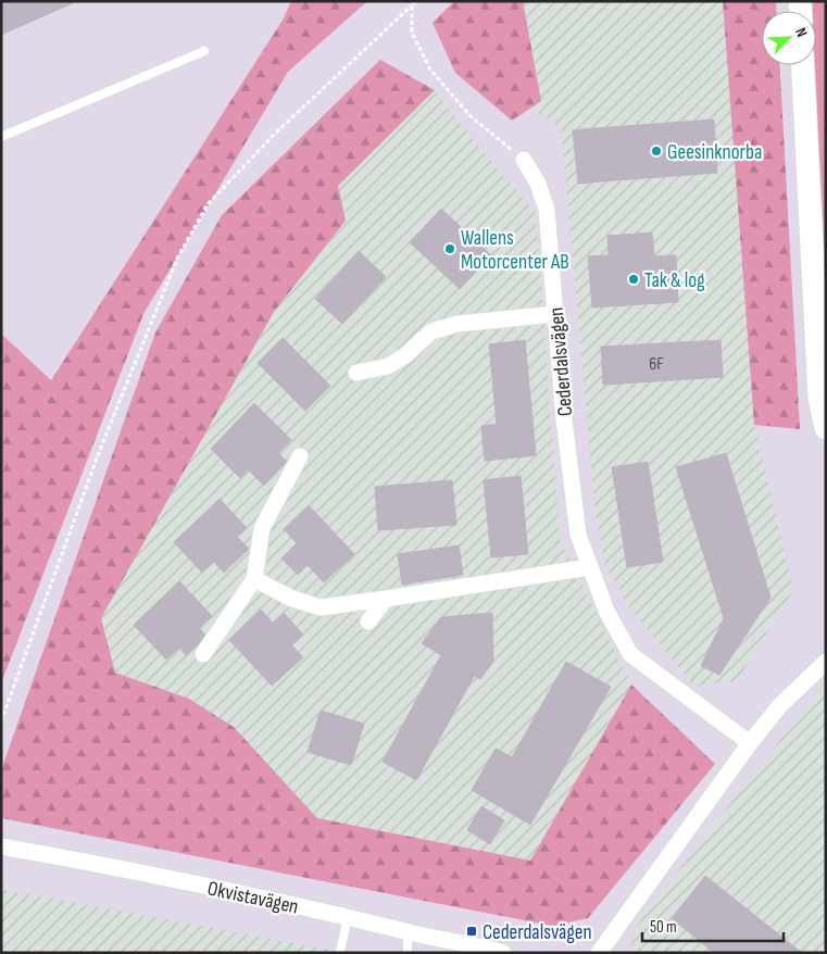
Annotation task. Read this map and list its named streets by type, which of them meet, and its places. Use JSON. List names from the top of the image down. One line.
{"streets":{"street":["Cederdalsvägen","Okvistavägen"]},"places":{"other":["Geesinknorba","Wallens Motorcenter AB","Tak & log"],"transit":["Cederdalsvägen"]},"house_numbers":["6F"],"scale_bar":"50 m","north":"top right"}
